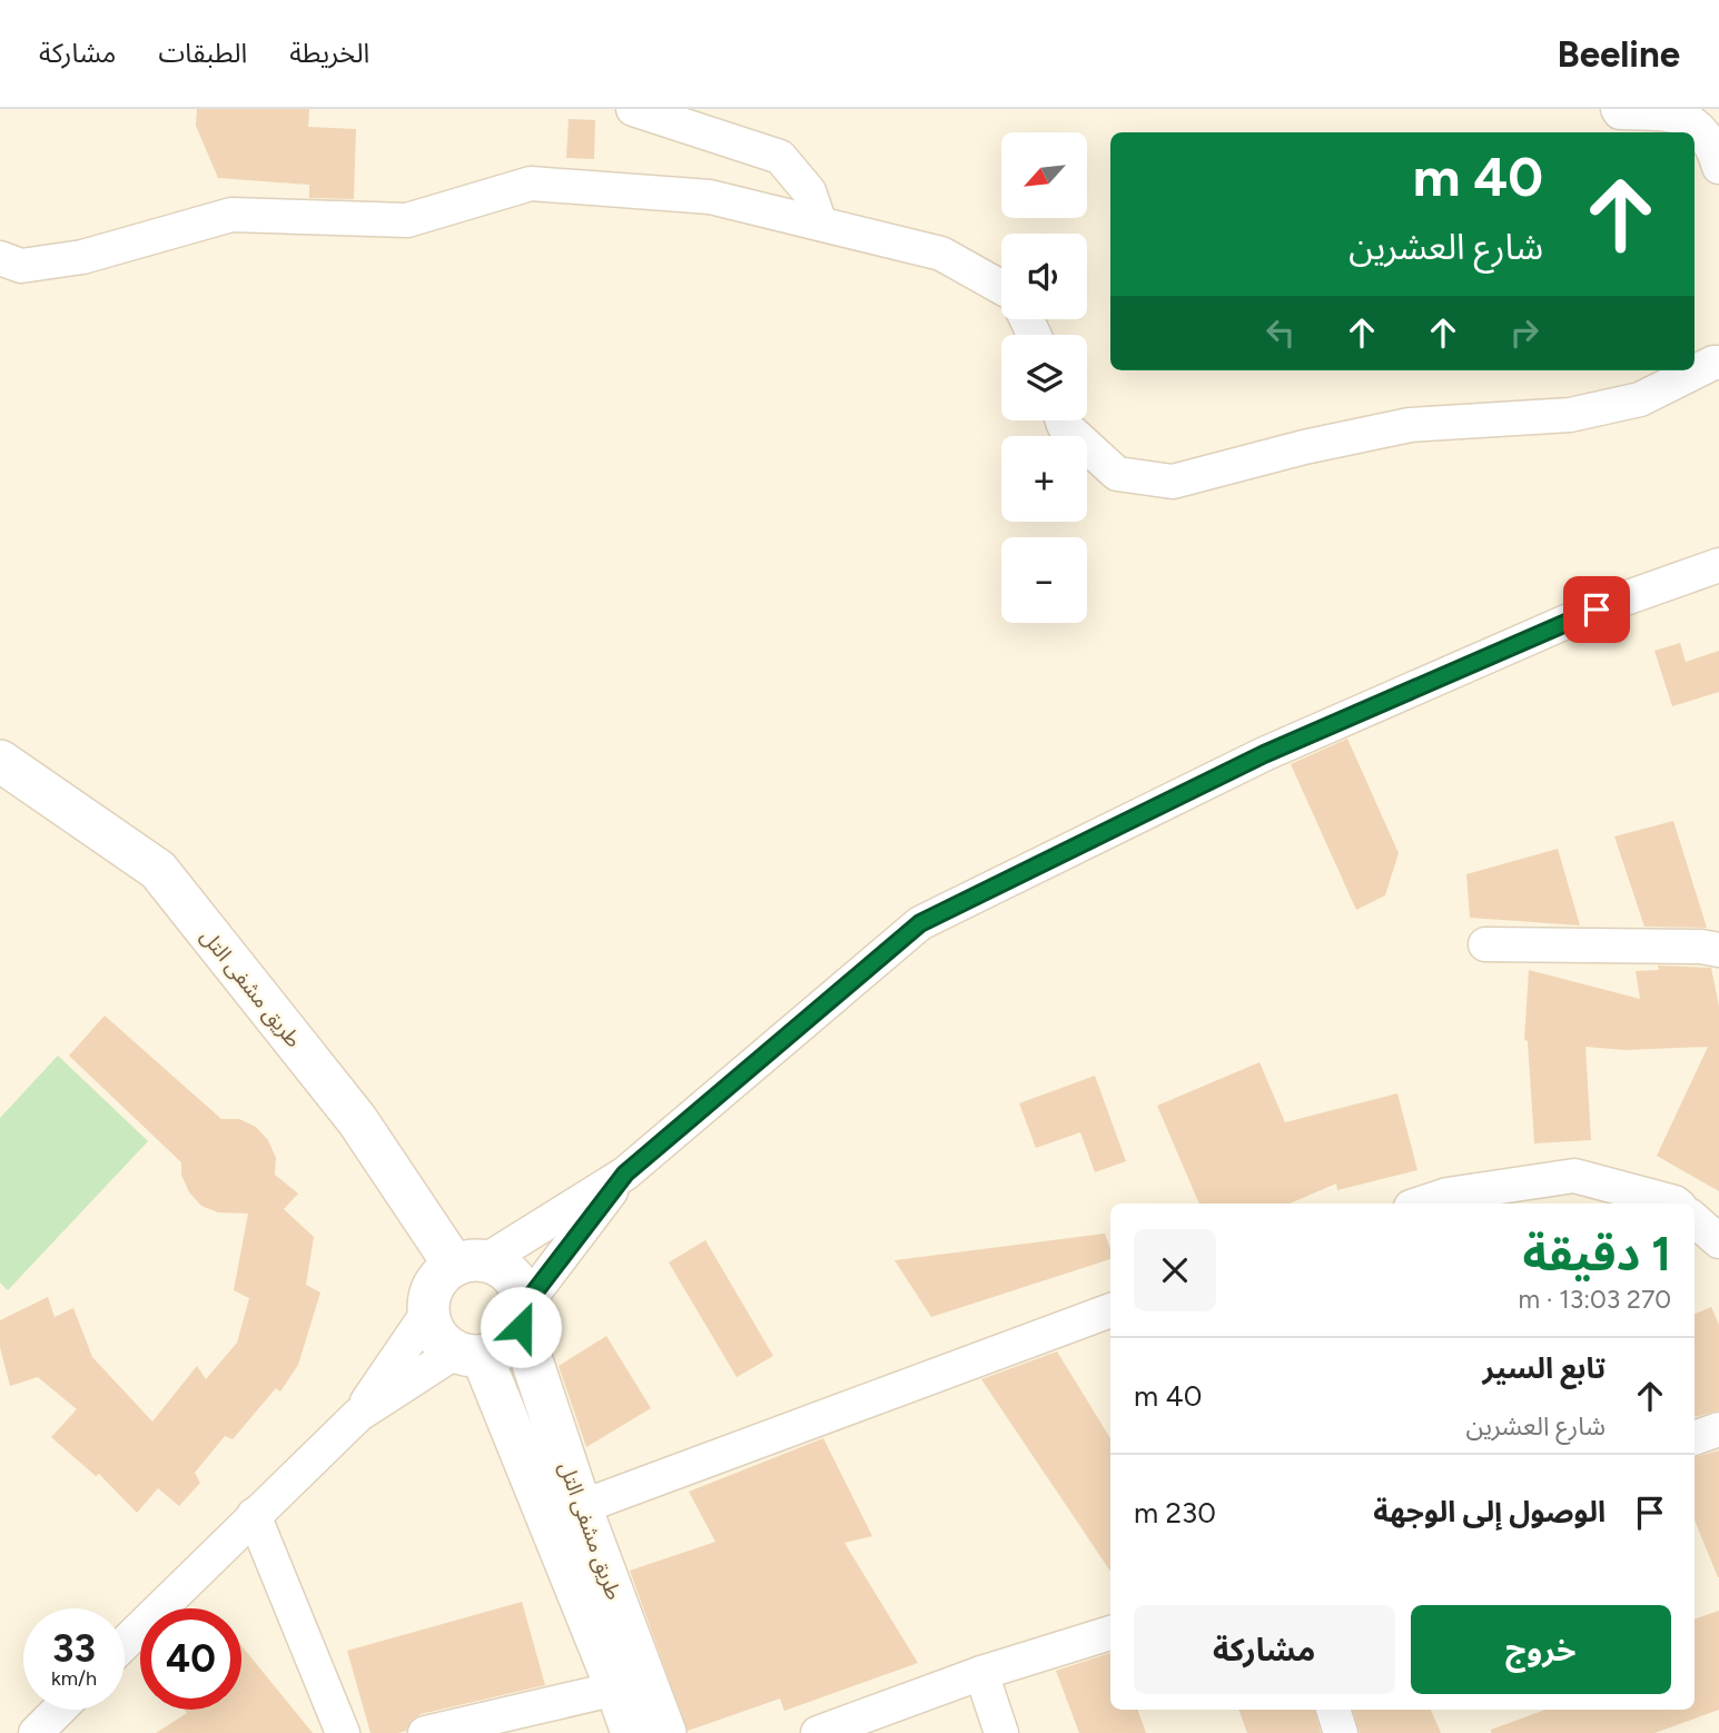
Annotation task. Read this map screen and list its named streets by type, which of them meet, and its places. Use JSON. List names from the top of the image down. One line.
{"streets":{"street":["طريق مشفى التل"]},"north":"bottom left","page":{"header":"Beeline","nav":["الخريطة","الطبقات","مشاركة"],"map_buttons":["+","−"],"turn":["40 m","شارع العشرين"],"heading":["1 دقيقة","270 m · 13:03"],"list":[{"name":"تابع السير","note":"شارع العشرين","value":"40 m"},{"name":"الوصول إلى الوجهة","value":"230 m"}],"buttons":["خروج","مشاركة"],"speed":"33 km/h","limit":"40"}}
